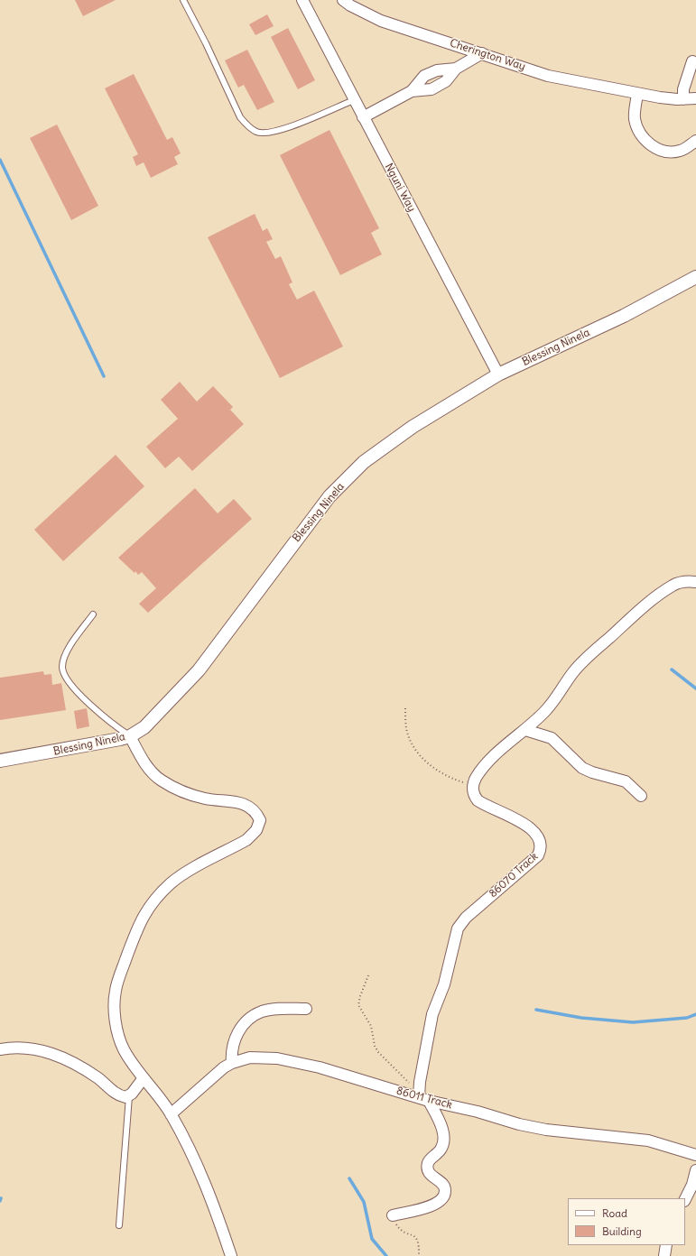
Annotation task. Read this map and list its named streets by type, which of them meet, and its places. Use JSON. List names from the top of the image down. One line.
{"streets":{"street":["Cherington Way","Nguni Way","Blessing Ninela","86070 Track","86011 Track"]},"crossings":[["Nguni Way","Blessing Ninela"],["86070 Track","86011 Track"]],"legend":["Road","Building"]}
